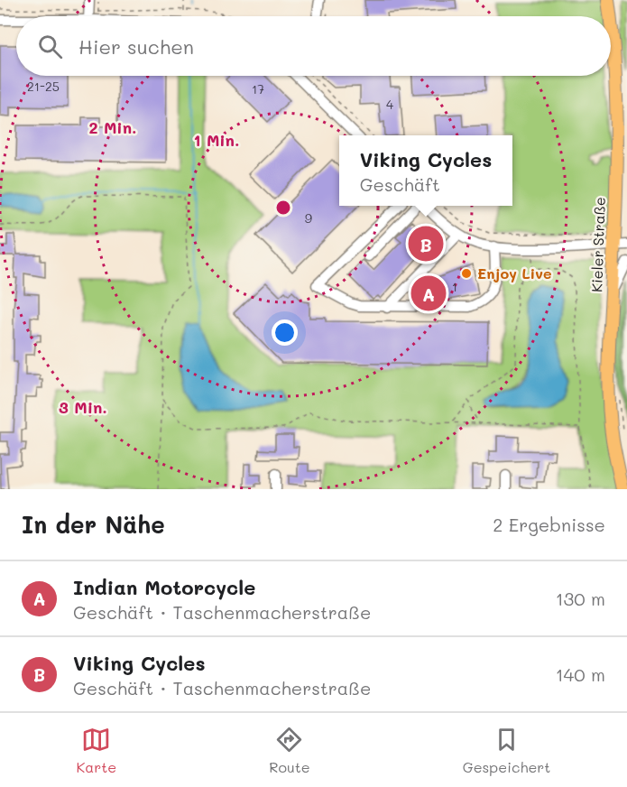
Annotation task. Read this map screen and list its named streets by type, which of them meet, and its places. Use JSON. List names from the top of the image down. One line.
{"streets":{"main road":["Kieler Straße"]},"places":["Enjoy Live"],"house_numbers":["21-25","17","4","9","1"],"page":{"search":"Hier suchen","popup":["Viking Cycles","Geschäft"],"pins":["B","A"],"heading":["In der Nähe","2 Ergebnisse"],"list":[{"mark":"A","name":"Indian Motorcycle","note":"Geschäft · Taschenmacherstraße","value":"130 m"},{"mark":"B","name":"Viking Cycles","note":"Geschäft · Taschenmacherstraße","value":"140 m"}],"nav":["Karte","Route","Gespeichert"]},"rings":["2 Min.","1 Min.","3 Min."]}
